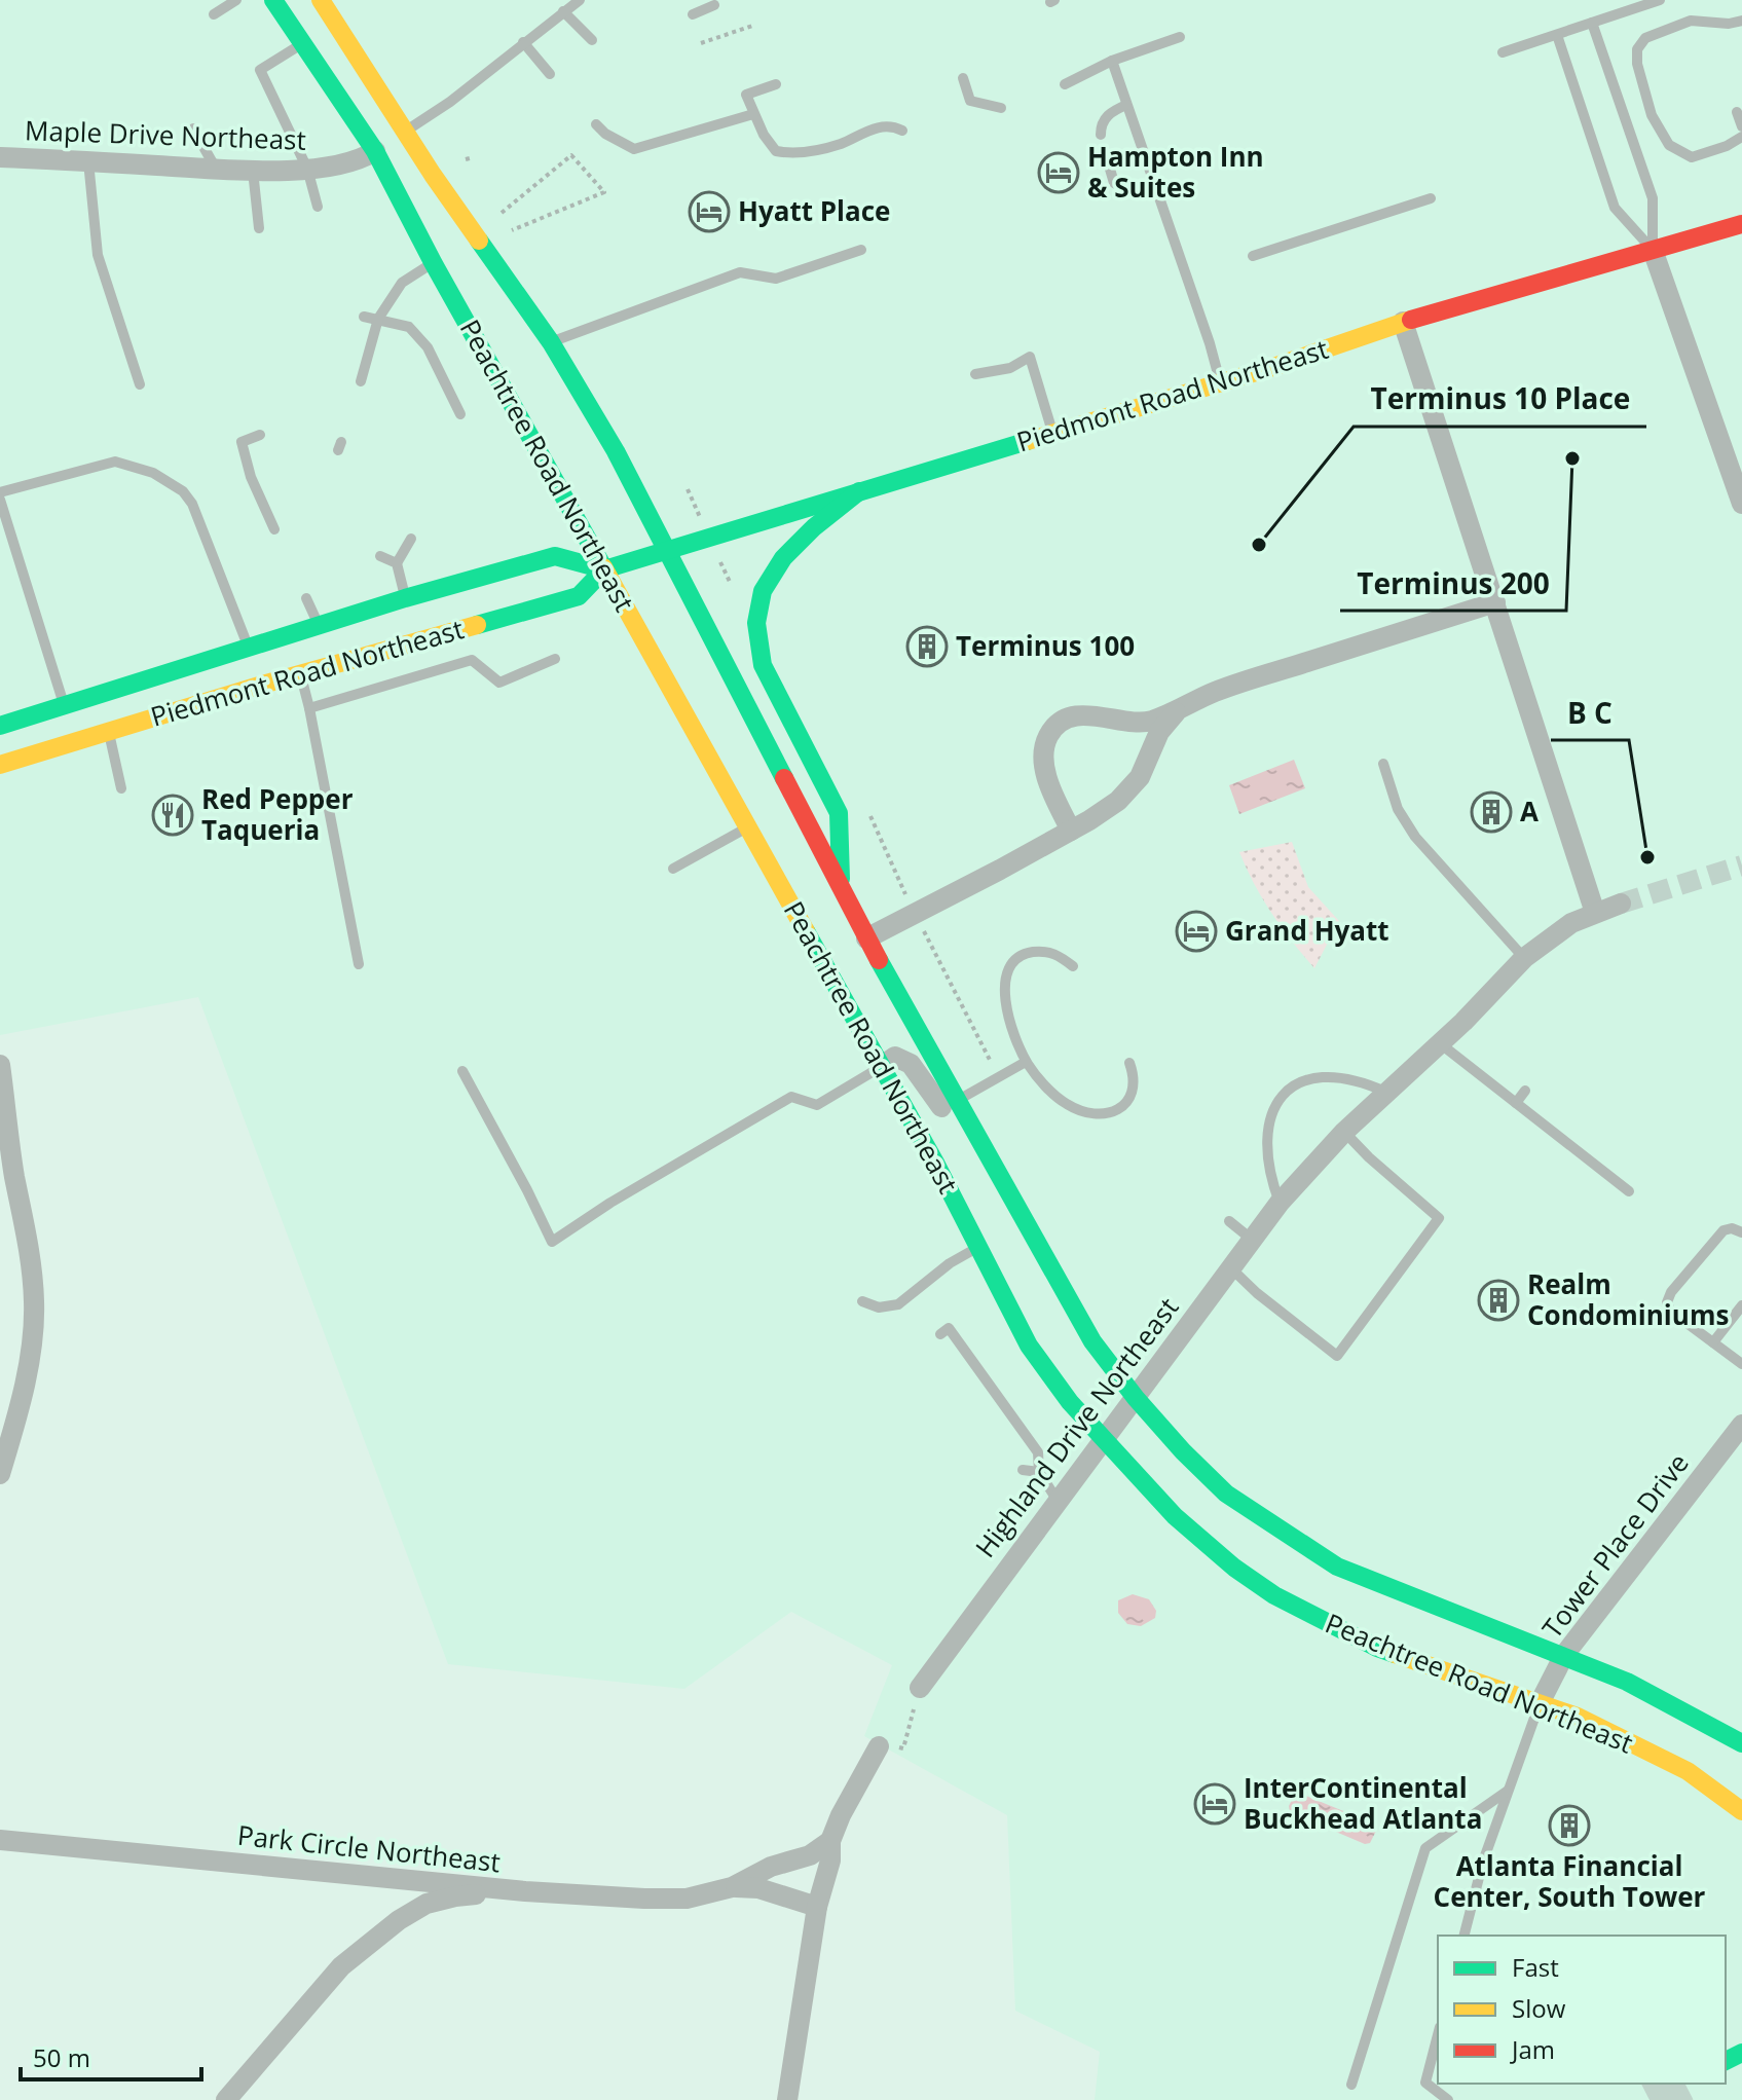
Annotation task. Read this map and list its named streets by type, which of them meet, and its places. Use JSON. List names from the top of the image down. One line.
{"streets":{"main road":["Piedmont Road Northeast","Peachtree Road Northeast"],"street":["Maple Drive Northeast","Highland Drive Northeast","Tower Place Drive","Park Circle Northeast"]},"crossings":[["Maple Drive Northeast","Peachtree Road Northeast"],["Piedmont Road Northeast","Peachtree Road Northeast"],["Peachtree Road Northeast","Highland Drive Northeast"],["Peachtree Road Northeast","Tower Place Drive"]],"places":{"hotel":["Hampton Inn & Suites","Hyatt Place","Grand Hyatt","InterContinental Buckhead Atlanta"],"other":["Terminus 200","Terminus 10 Place","B C"],"building":["Terminus 100","A","Realm Condominiums","Atlanta Financial Center, South Tower"],"restaurant":["Red Pepper Taqueria"]},"legend":["Fast","Slow","Jam"],"scale_bar":"50 m"}
